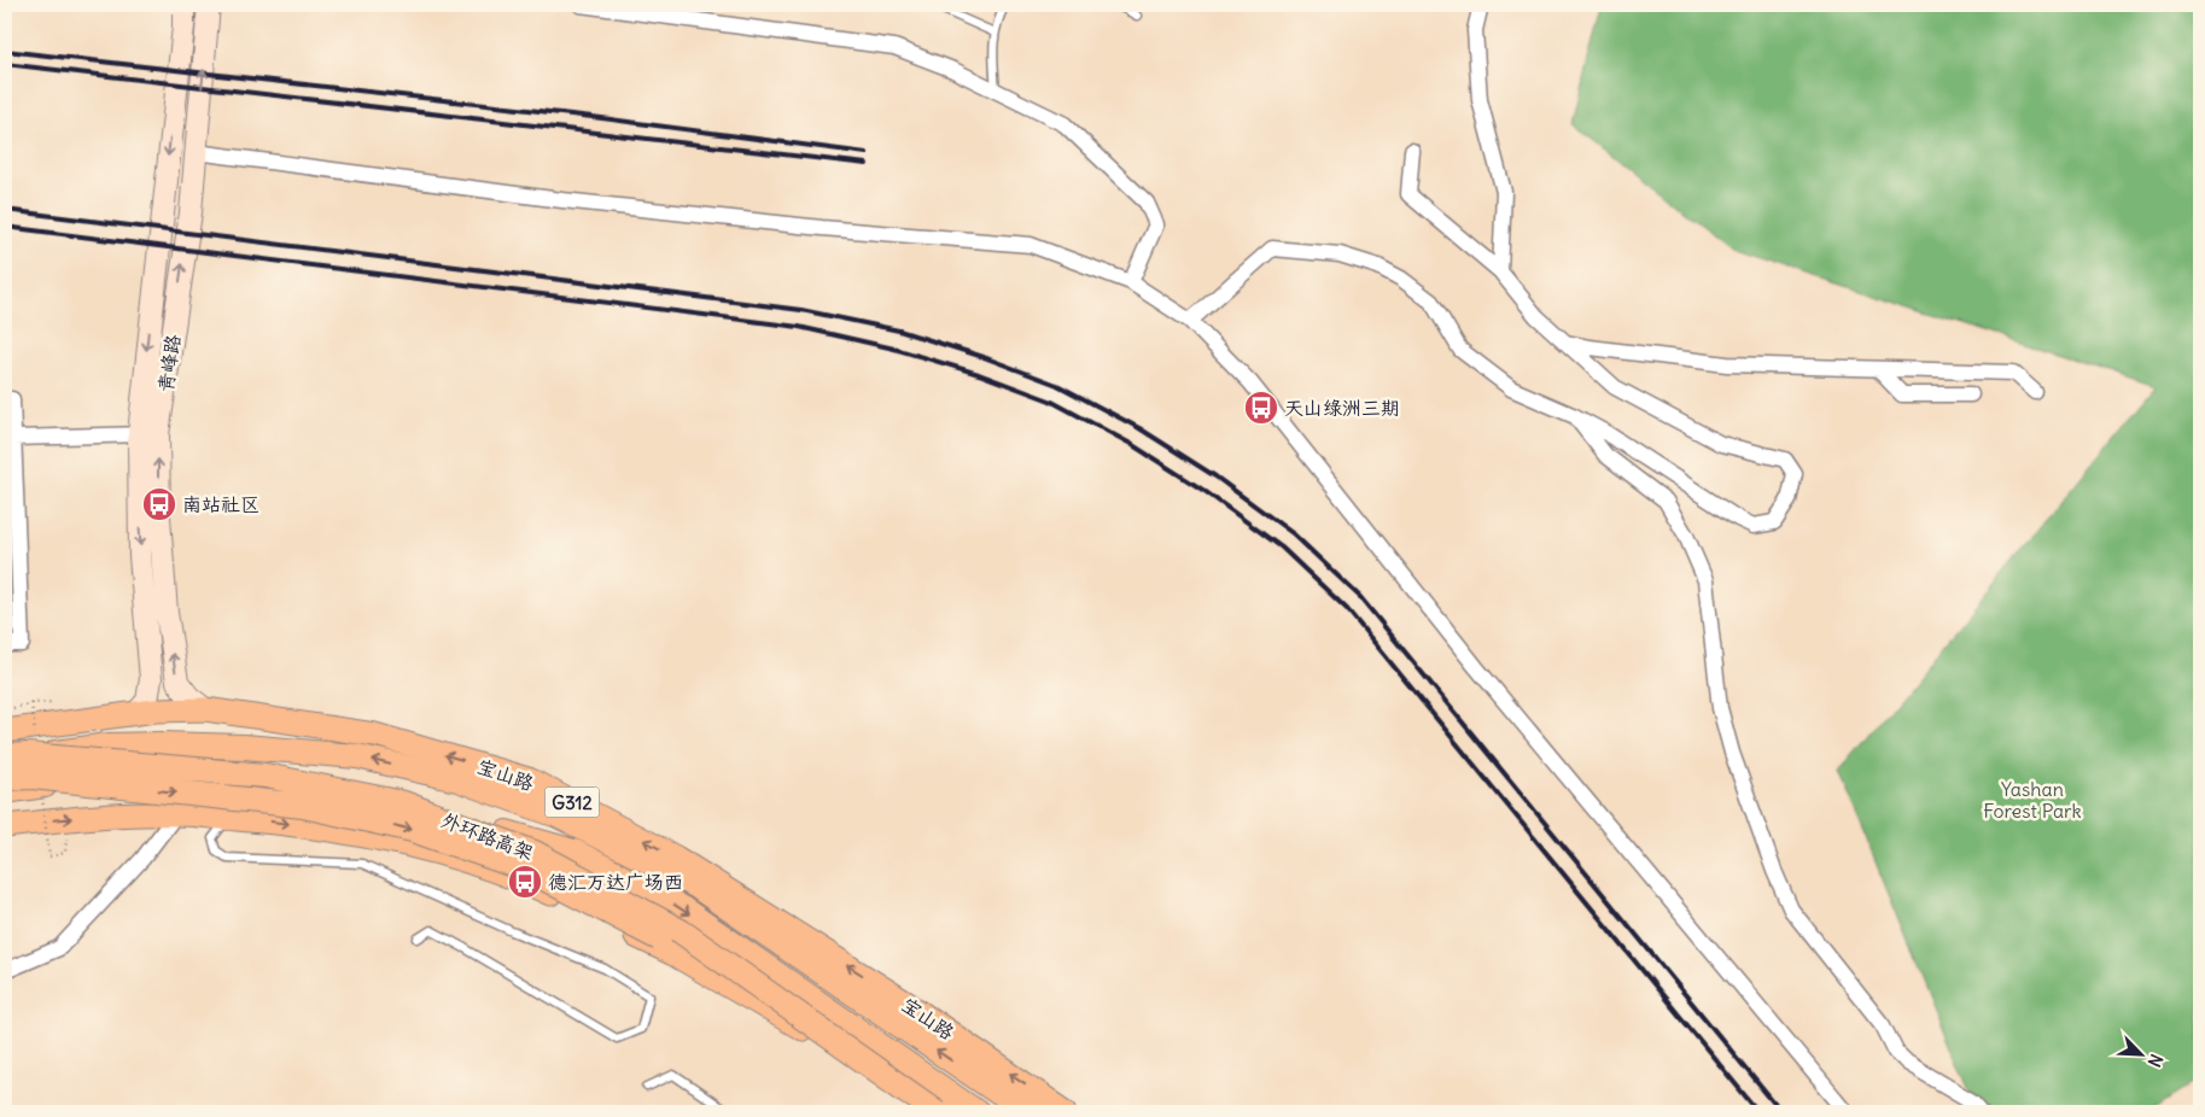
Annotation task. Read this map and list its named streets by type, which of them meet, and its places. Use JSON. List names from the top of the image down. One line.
{"streets":{"highway":["外环路高架"],"main road":["青峰路","宝山路","G312"]},"crossings":[["青峰路","宝山路"]],"parks":["Yashan Forest Park"],"places":{"bus stop":["天山绿洲三期","南站社区","德汇万达广场西"]},"north":"bottom right"}
